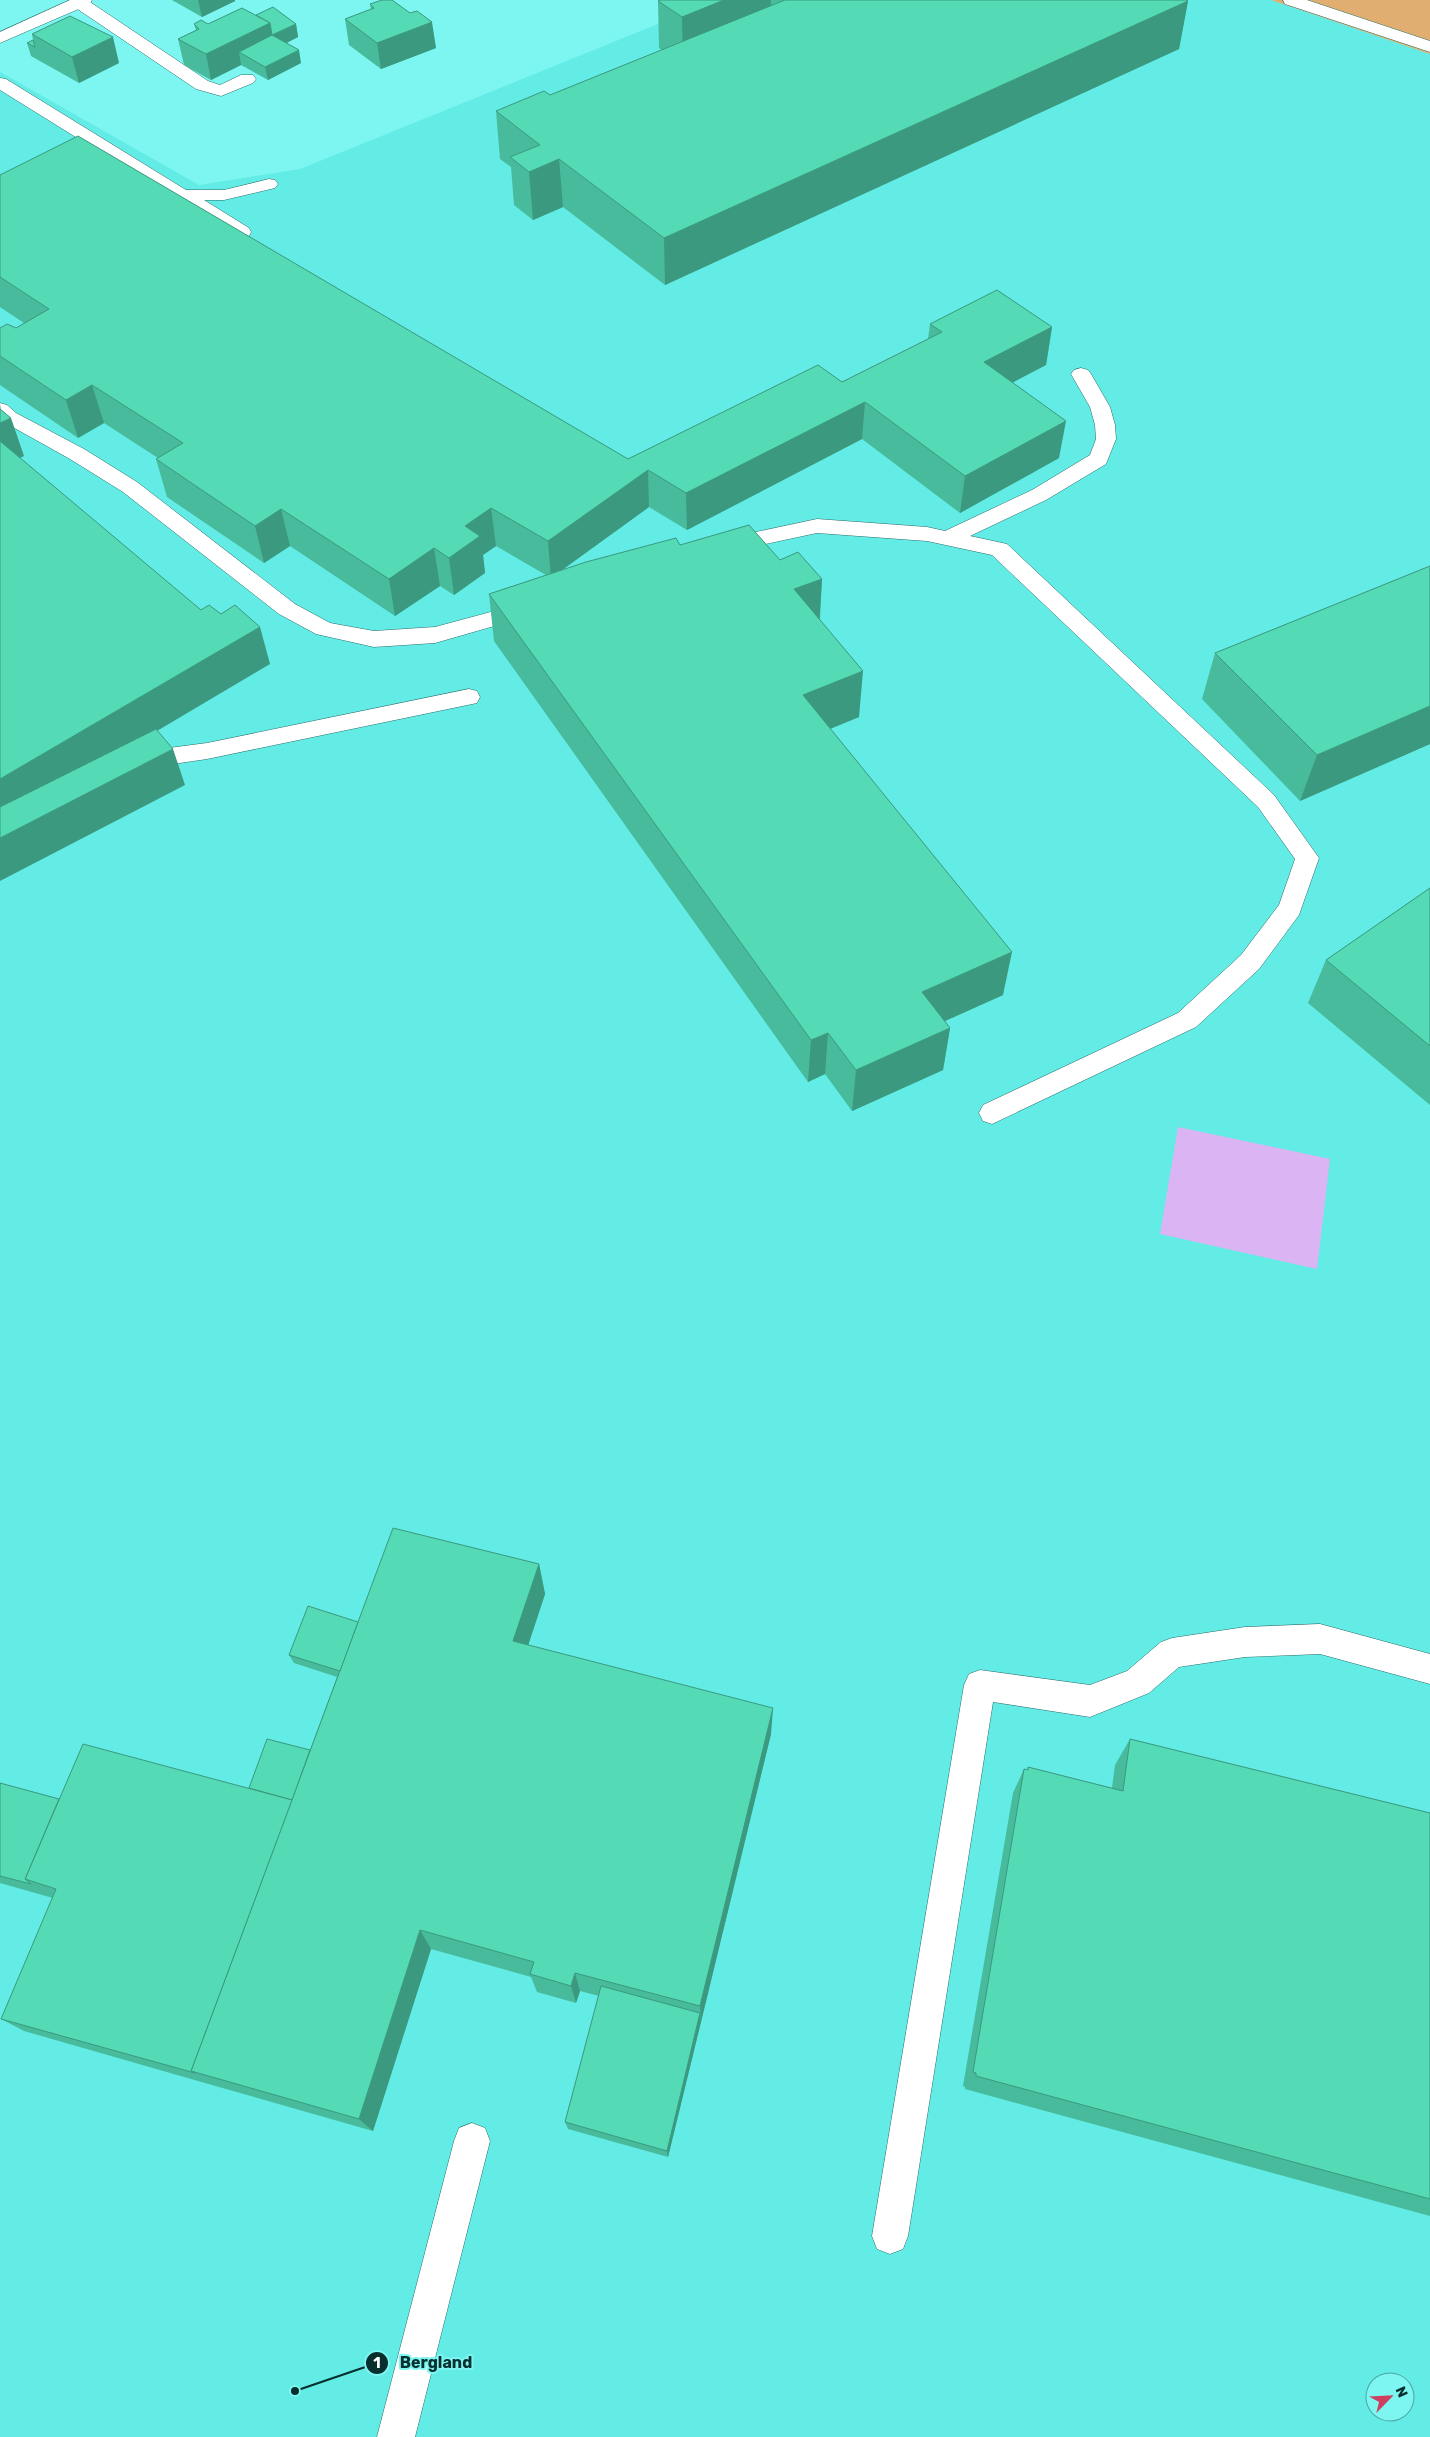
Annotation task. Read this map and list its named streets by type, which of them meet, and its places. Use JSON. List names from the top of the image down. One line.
{"places":["Bergland"],"north":"top right"}
